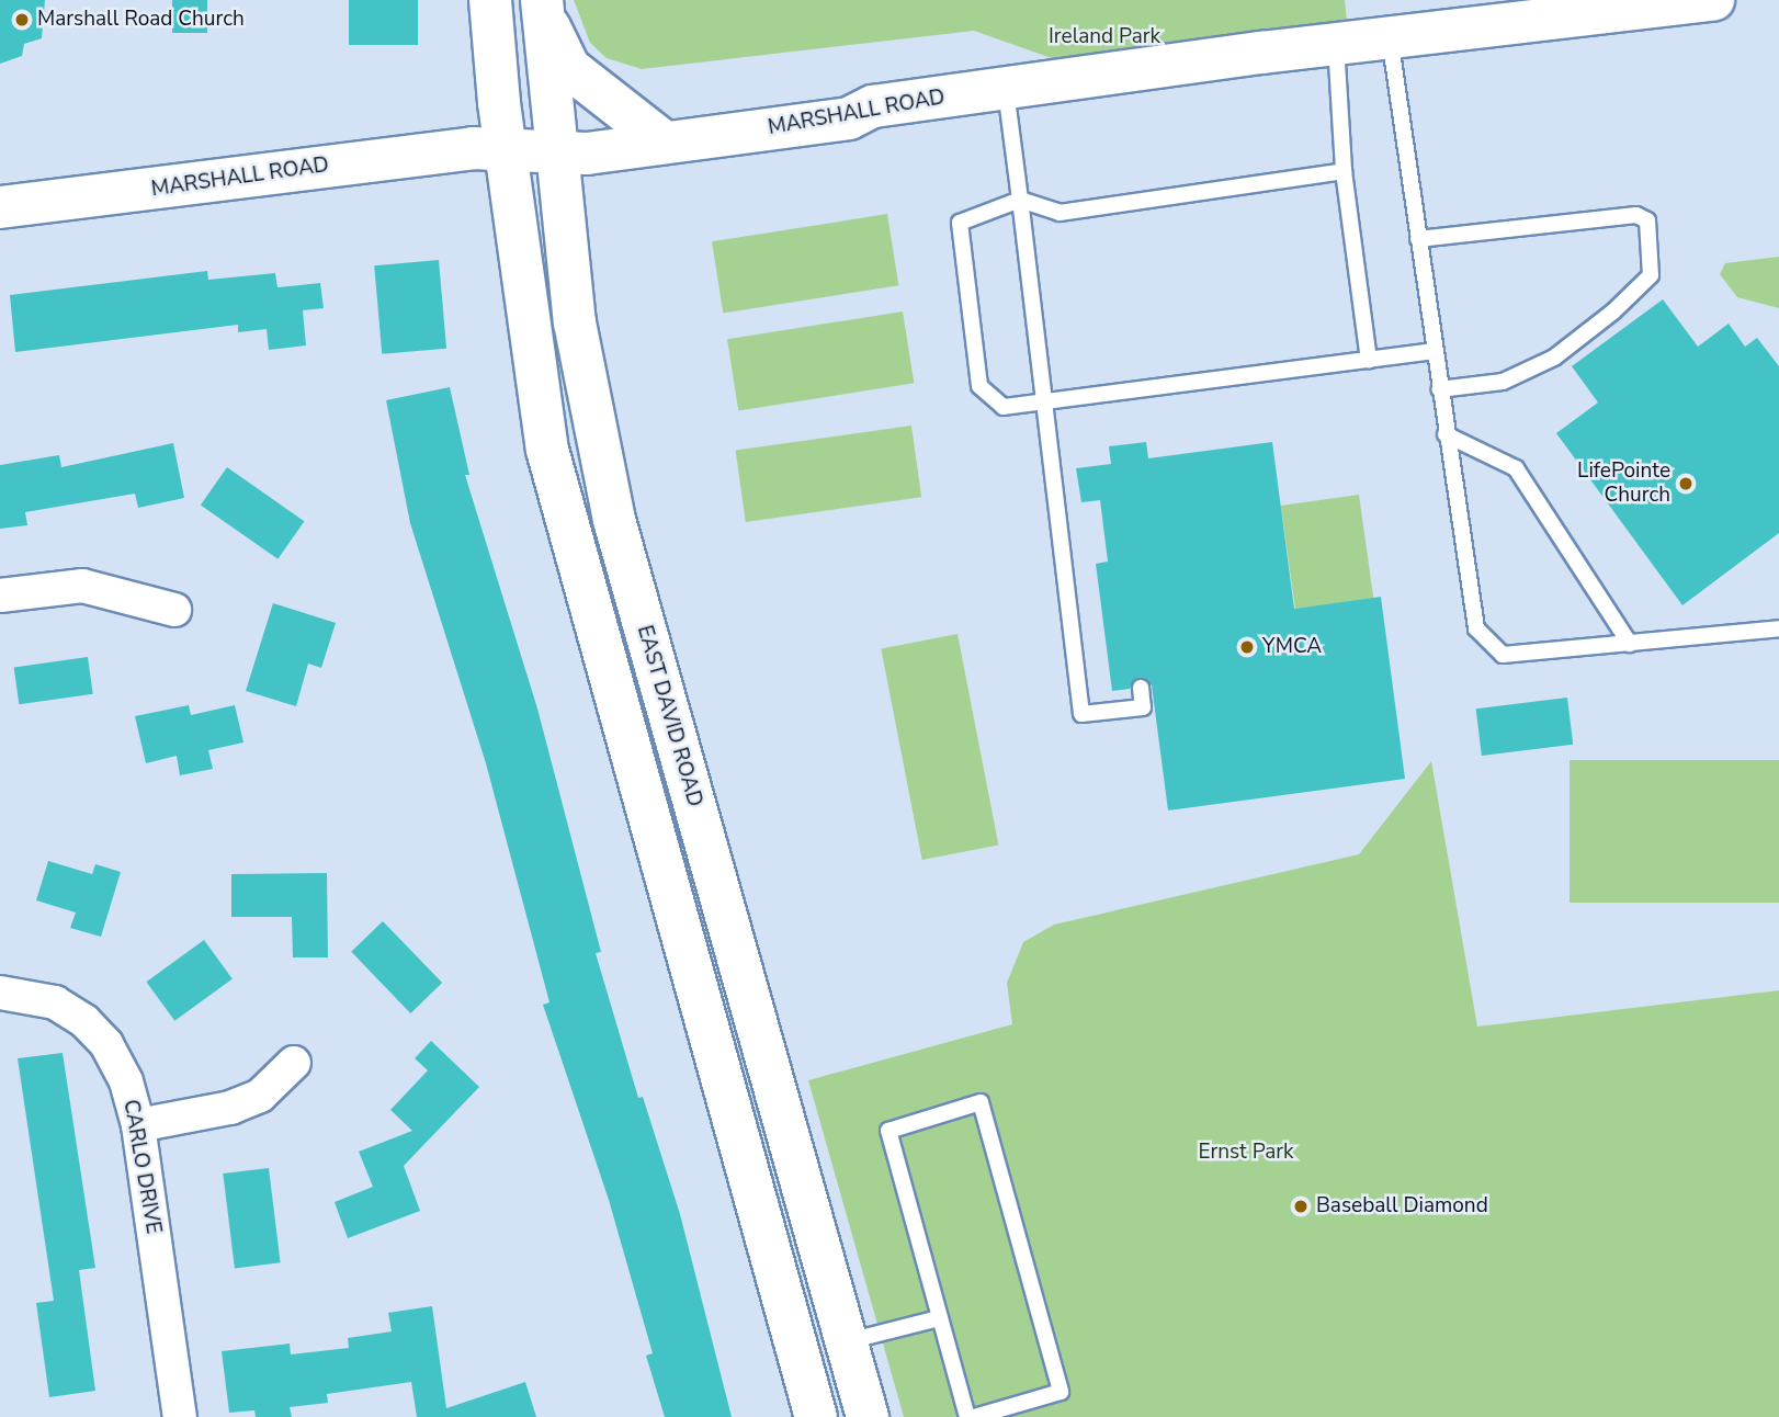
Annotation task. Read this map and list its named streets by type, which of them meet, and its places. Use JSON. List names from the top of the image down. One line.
{"streets":{"street":["MARSHALL ROAD","EAST DAVID ROAD","CARLO DRIVE"]},"crossings":[["MARSHALL ROAD","EAST DAVID ROAD"]],"parks":["Ireland Park","Ernst Park"],"places":["Marshall Road Church","LifePointe Church","YMCA","Baseball Diamond"]}
